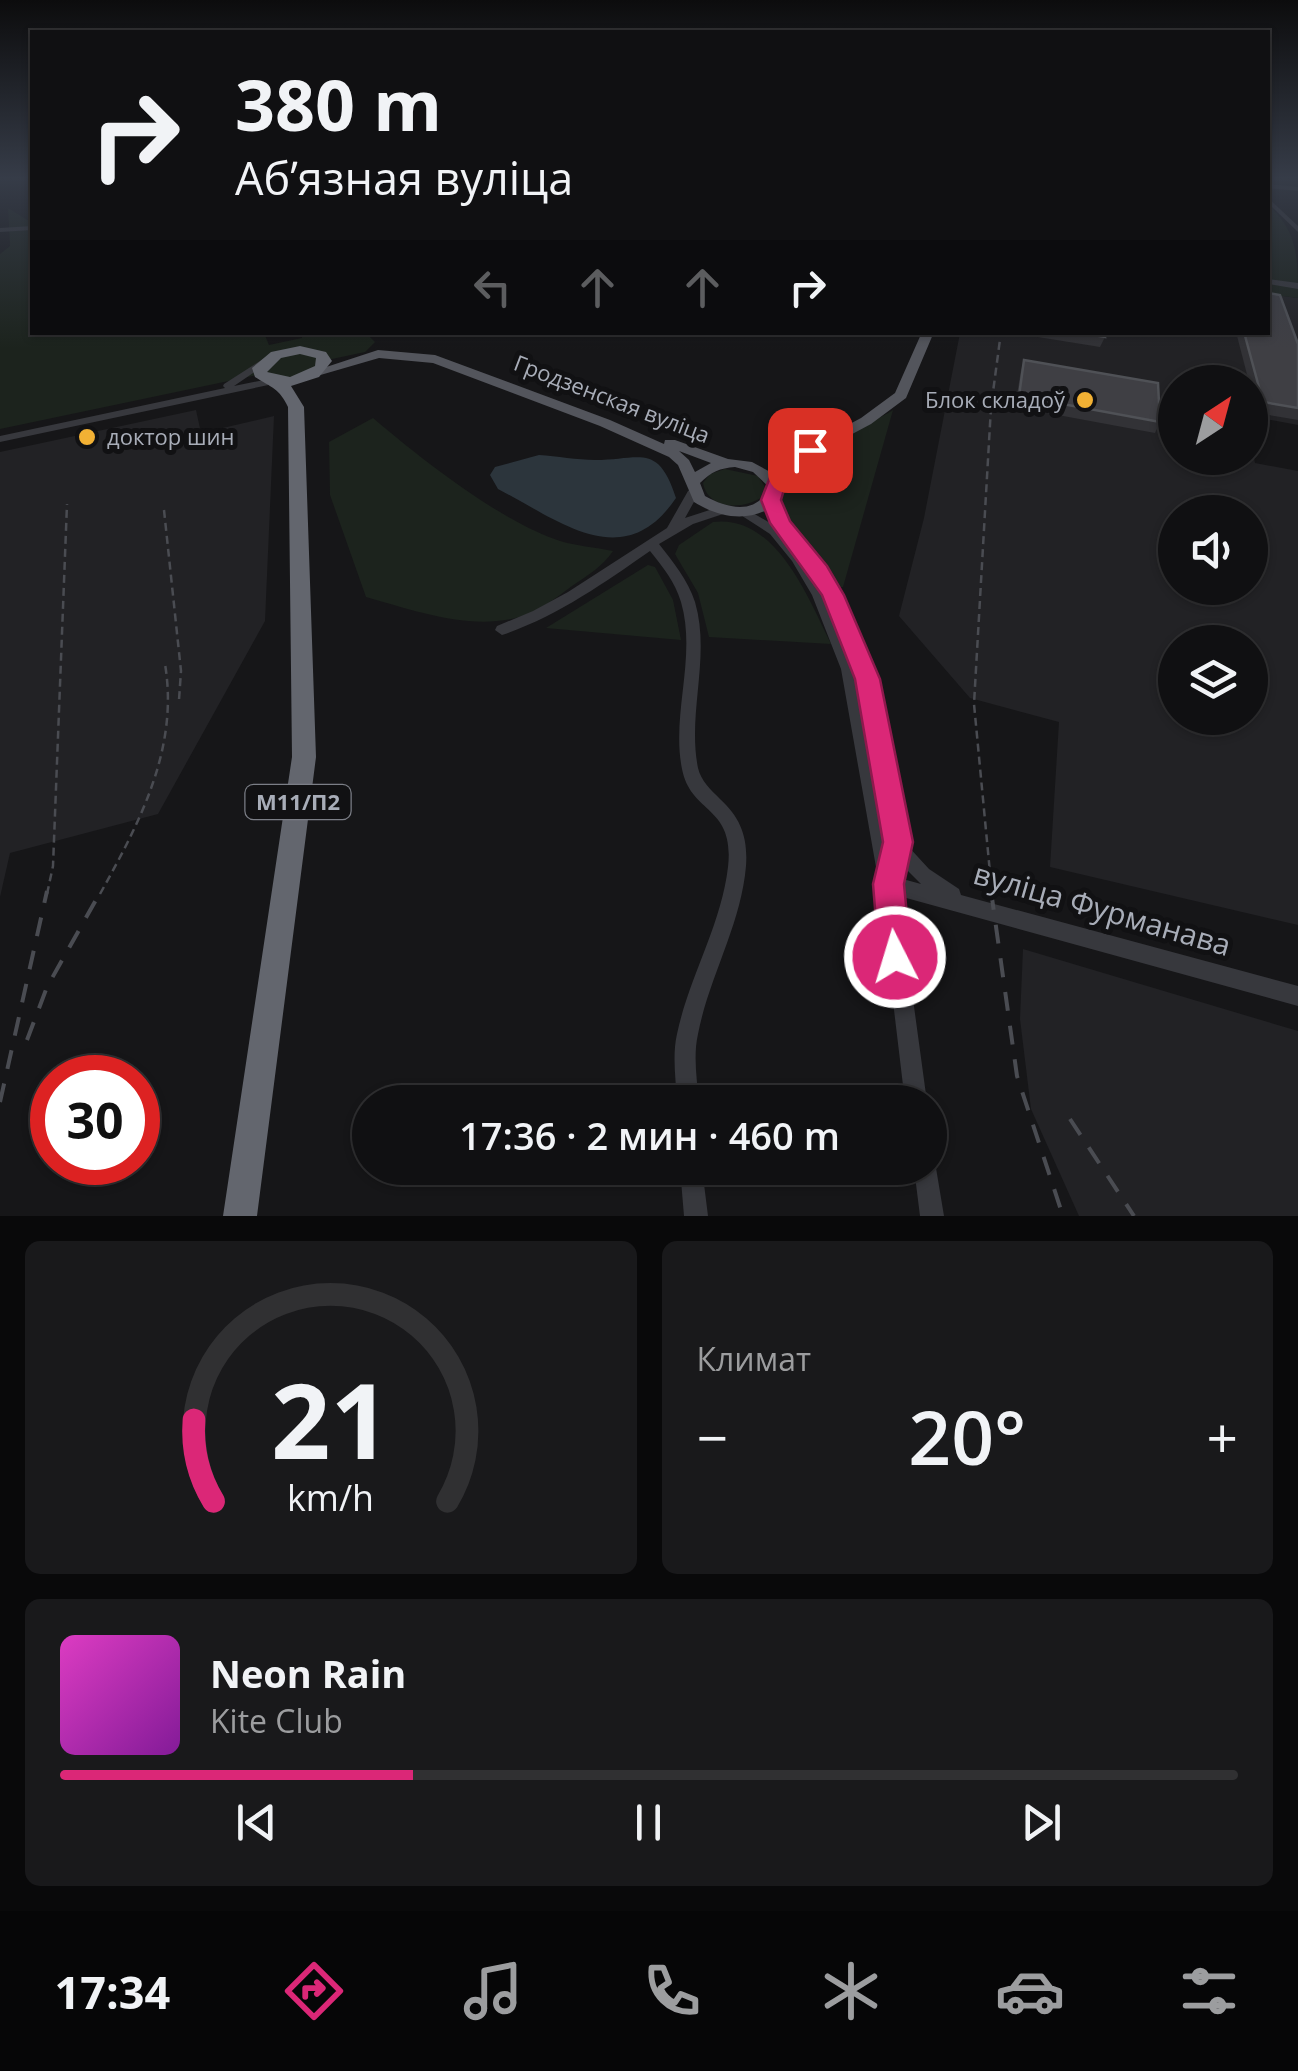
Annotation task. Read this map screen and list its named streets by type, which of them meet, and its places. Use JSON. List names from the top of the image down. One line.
{"streets":{"highway":["М11/П2"],"main road":["Гродзенская вуліца"],"street":["вуліца Фурманава"]},"places":["Блок складоў","доктор шин"],"north":"top right","page":{"turn":["380 m","Абʼязная вуліца"],"limit":"30","trip":"17:36 · 2 мин · 460 m","tile":"Климат","heat":["−","20°","+"],"song":["Neon Rain","Kite Club"],"tabs":"17:34","gauge":["21","km/h"]}}
